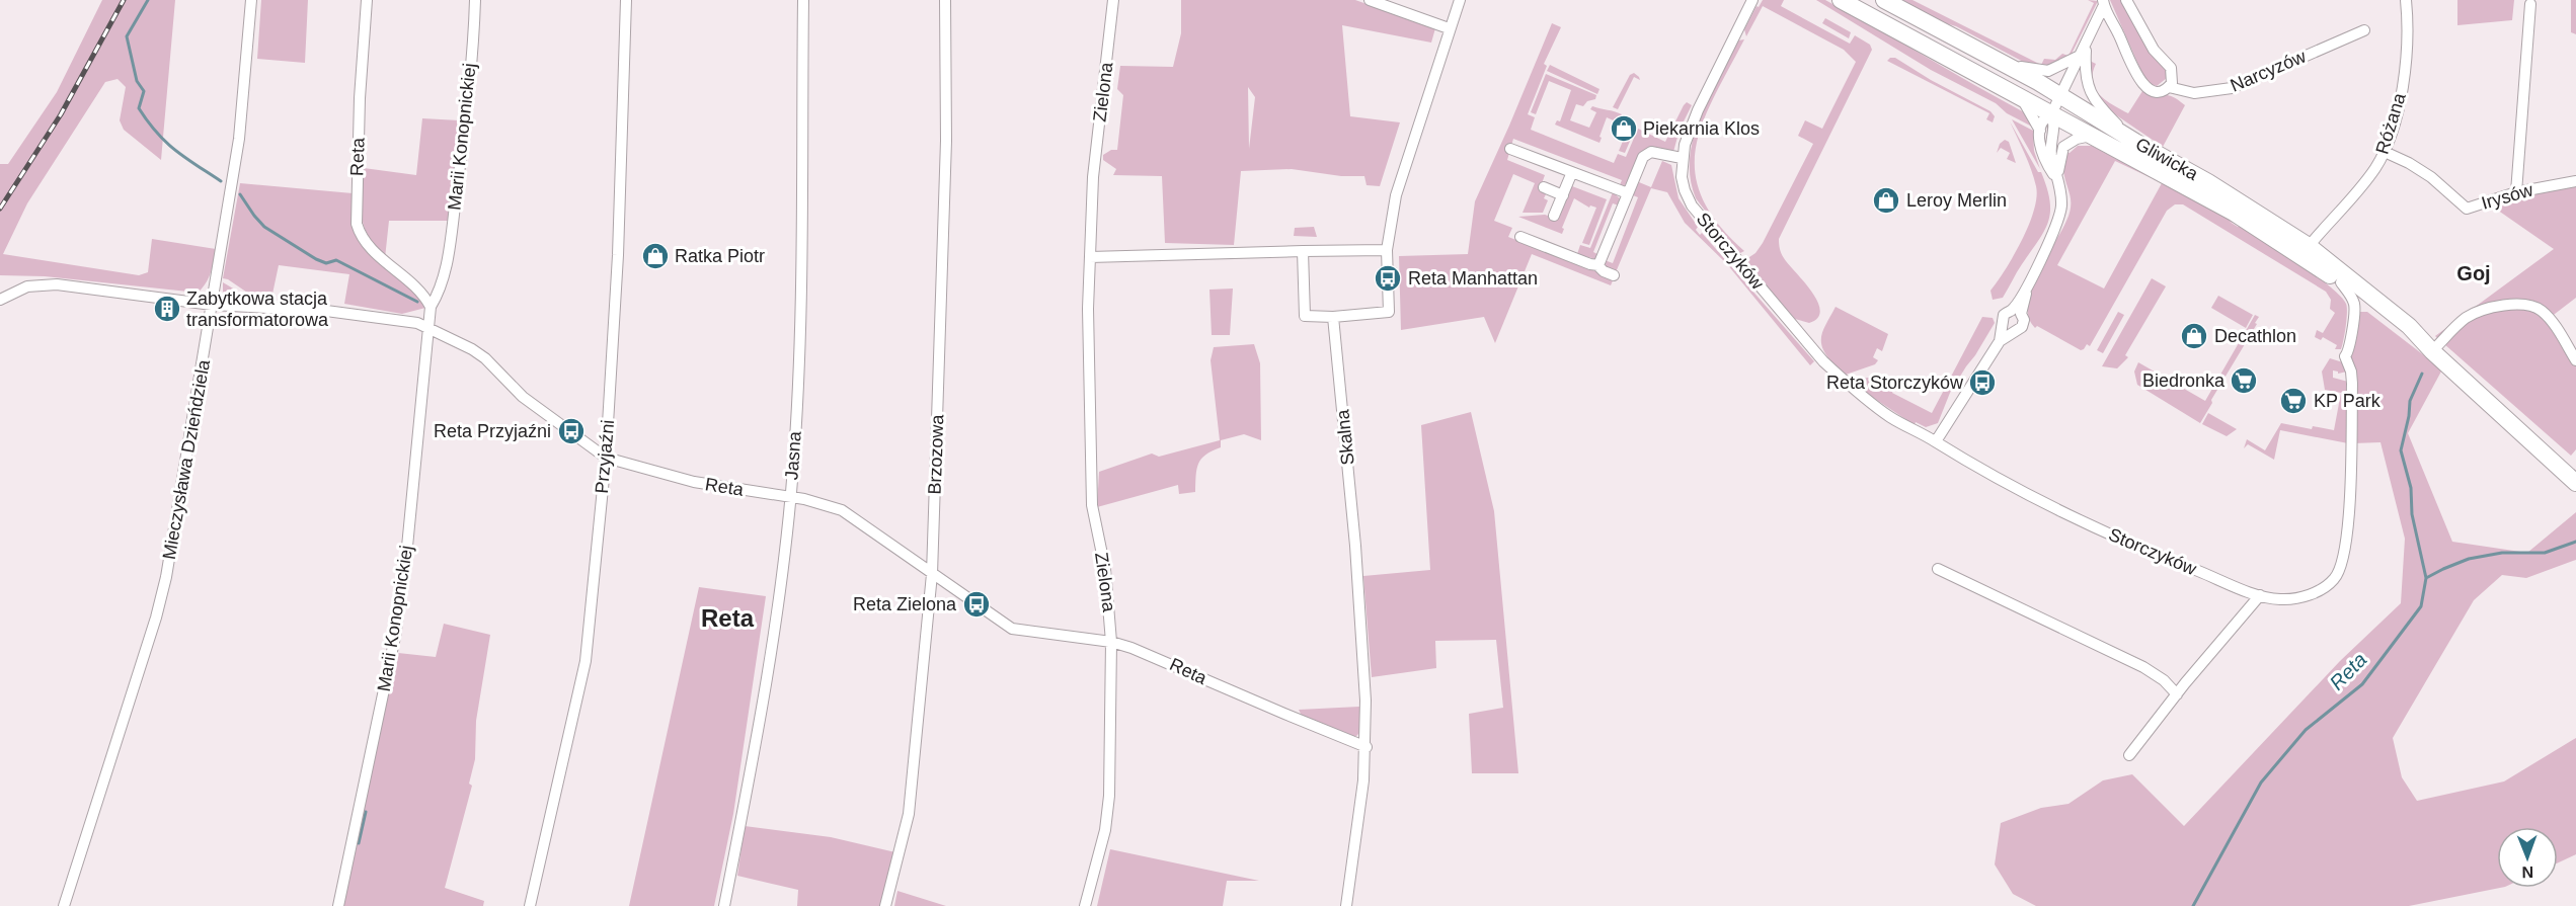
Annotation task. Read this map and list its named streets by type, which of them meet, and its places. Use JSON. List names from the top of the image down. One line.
{"streets":{"main road":["Gliwicka"],"street":["Narcyzów","Zielona","Różana","Marii Konopnickiej","Reta","Irysów","Storczyków","Skalna","Brzozowa","Jasna","Przyjaźni","Mieczysława Dzieńdziela"]},"crossings":[["Narcyzów","Gliwicka"],["Zielona","Reta"],["Różana","Gliwicka"],["Różana","Irysów"],["Marii Konopnickiej","Reta"],["Reta","Skalna"],["Reta","Brzozowa"],["Reta","Jasna"],["Reta","Przyjaźni"],["Reta","Mieczysława Dzieńdziela"],["Gliwicka","Storczyków"]],"districts":["Goj","Reta"],"water":["Reta"],"places":{"shop":["Piekarnia Klos","Leroy Merlin","Ratka Piotr","Decathlon"],"bus stop":["Reta Manhattan","Reta Storczyków","Reta Przyjaźni","Reta Zielona"],"building":["Zabytkowa stacja transformatorowa"],"supermarket":["Biedronka","KP Park"]},"north":"bottom"}
